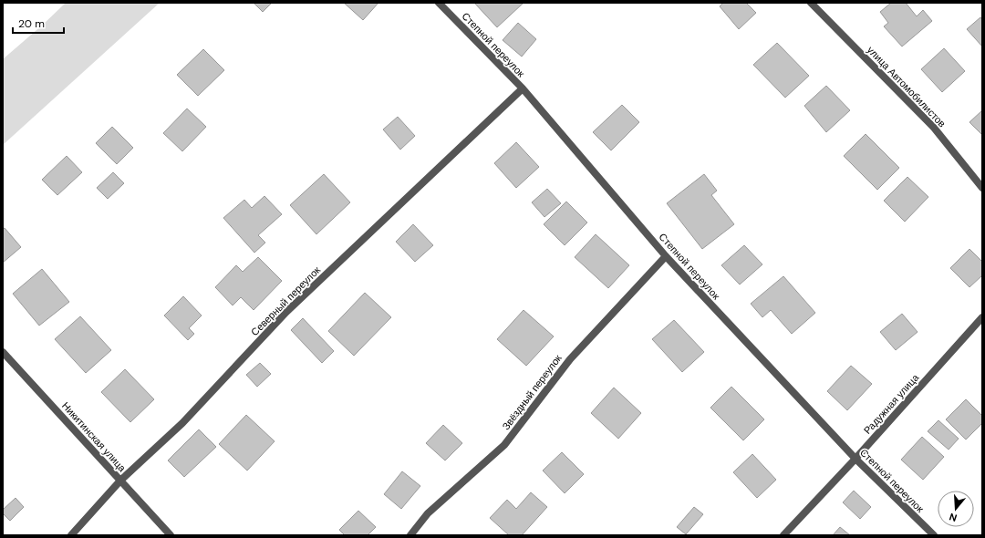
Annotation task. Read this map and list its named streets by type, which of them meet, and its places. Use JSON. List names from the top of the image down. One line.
{"streets":{"street":["Степной переулок","улица Автомобилистов","Северный переулок","Звёздный переулок","Радужная улица","Никитинская улица"]},"crossings":[["Степной переулок","Северный переулок"],["Степной переулок","Звёздный переулок"],["Степной переулок","Радужная улица"],["Северный переулок","Никитинская улица"]],"scale_bar":"20 m","north":"bottom"}
